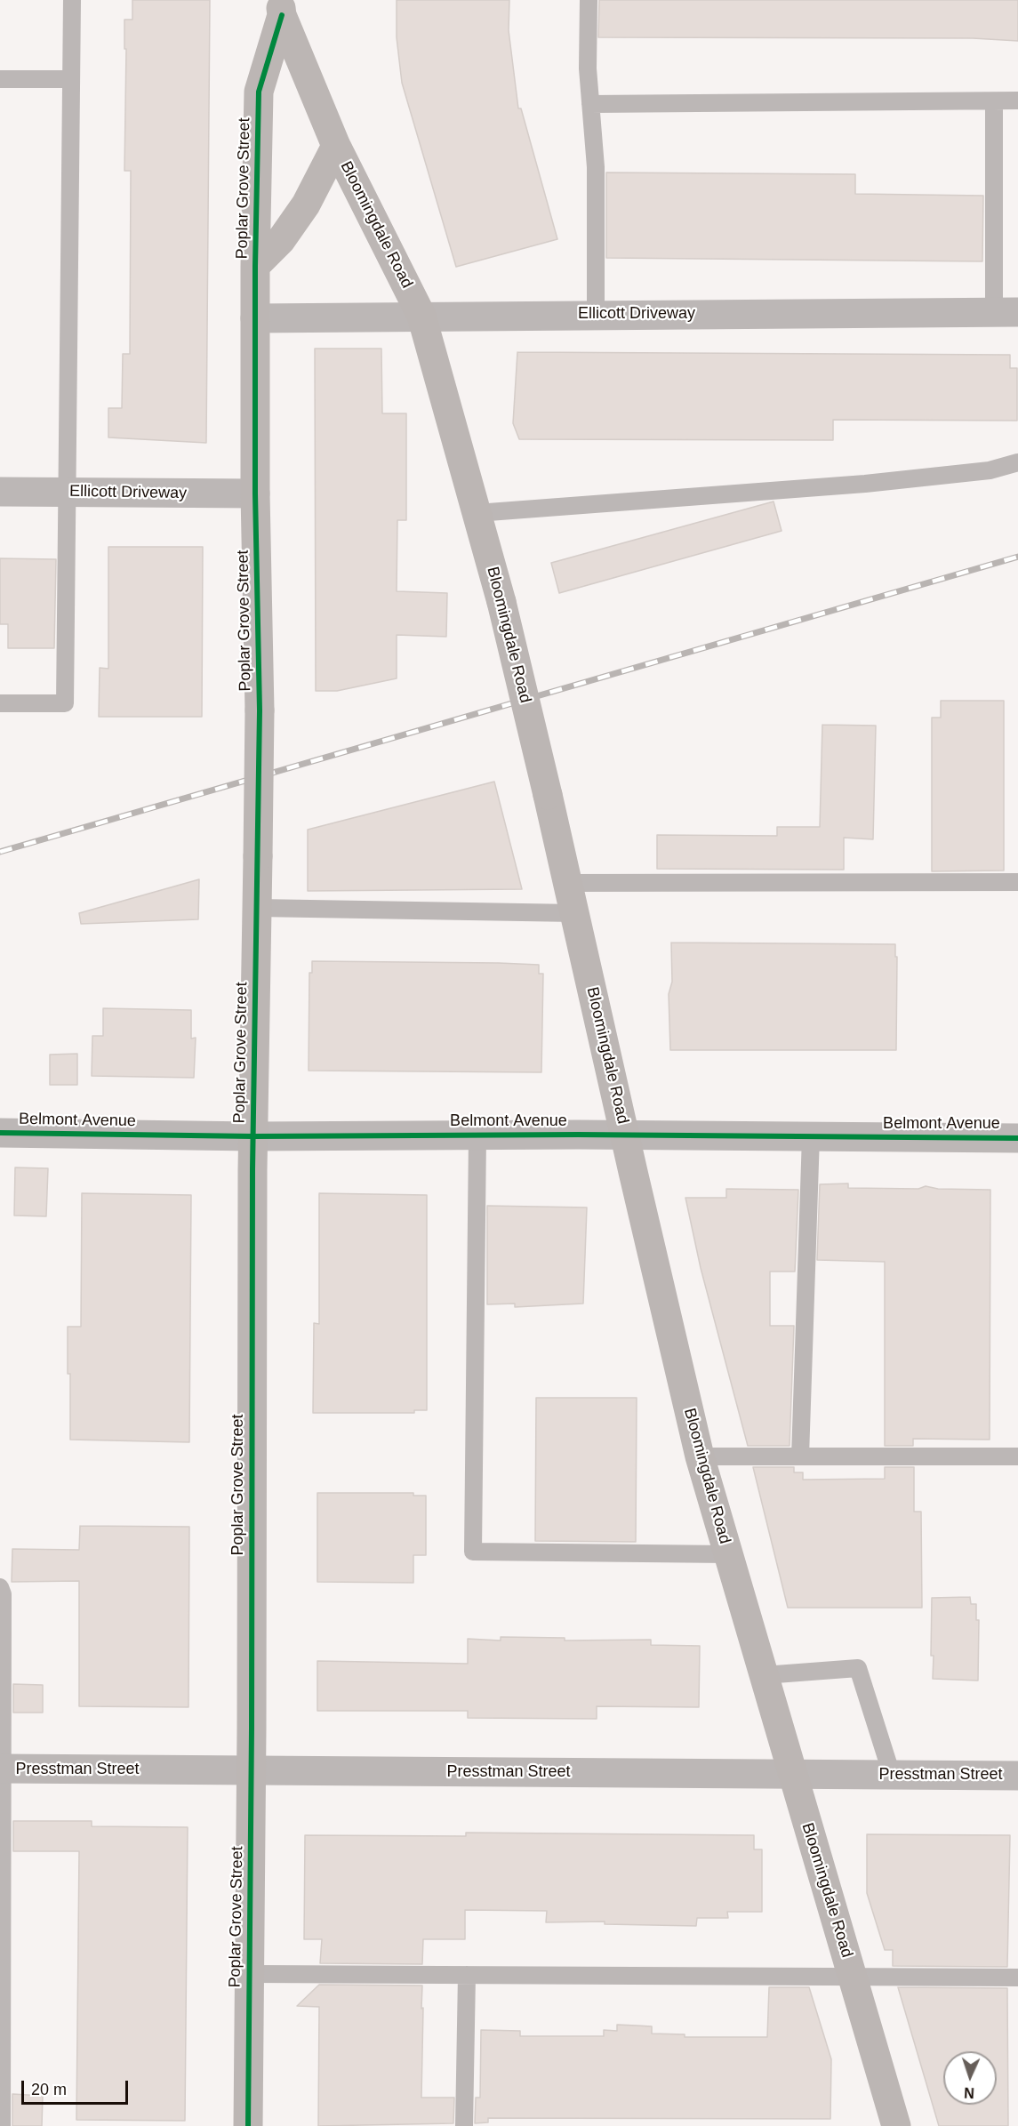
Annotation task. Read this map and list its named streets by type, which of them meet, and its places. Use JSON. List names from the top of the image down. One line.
{"streets":{"street":["Poplar Grove Street","Bloomingdale Road","Ellicott Driveway","Belmont Avenue","Presstman Street"]},"crossings":[["Poplar Grove Street","Bloomingdale Road"],["Poplar Grove Street","Ellicott Driveway"],["Poplar Grove Street","Belmont Avenue"],["Poplar Grove Street","Presstman Street"],["Bloomingdale Road","Ellicott Driveway"],["Bloomingdale Road","Belmont Avenue"],["Bloomingdale Road","Presstman Street"]],"scale_bar":"20 m","north":"bottom"}
